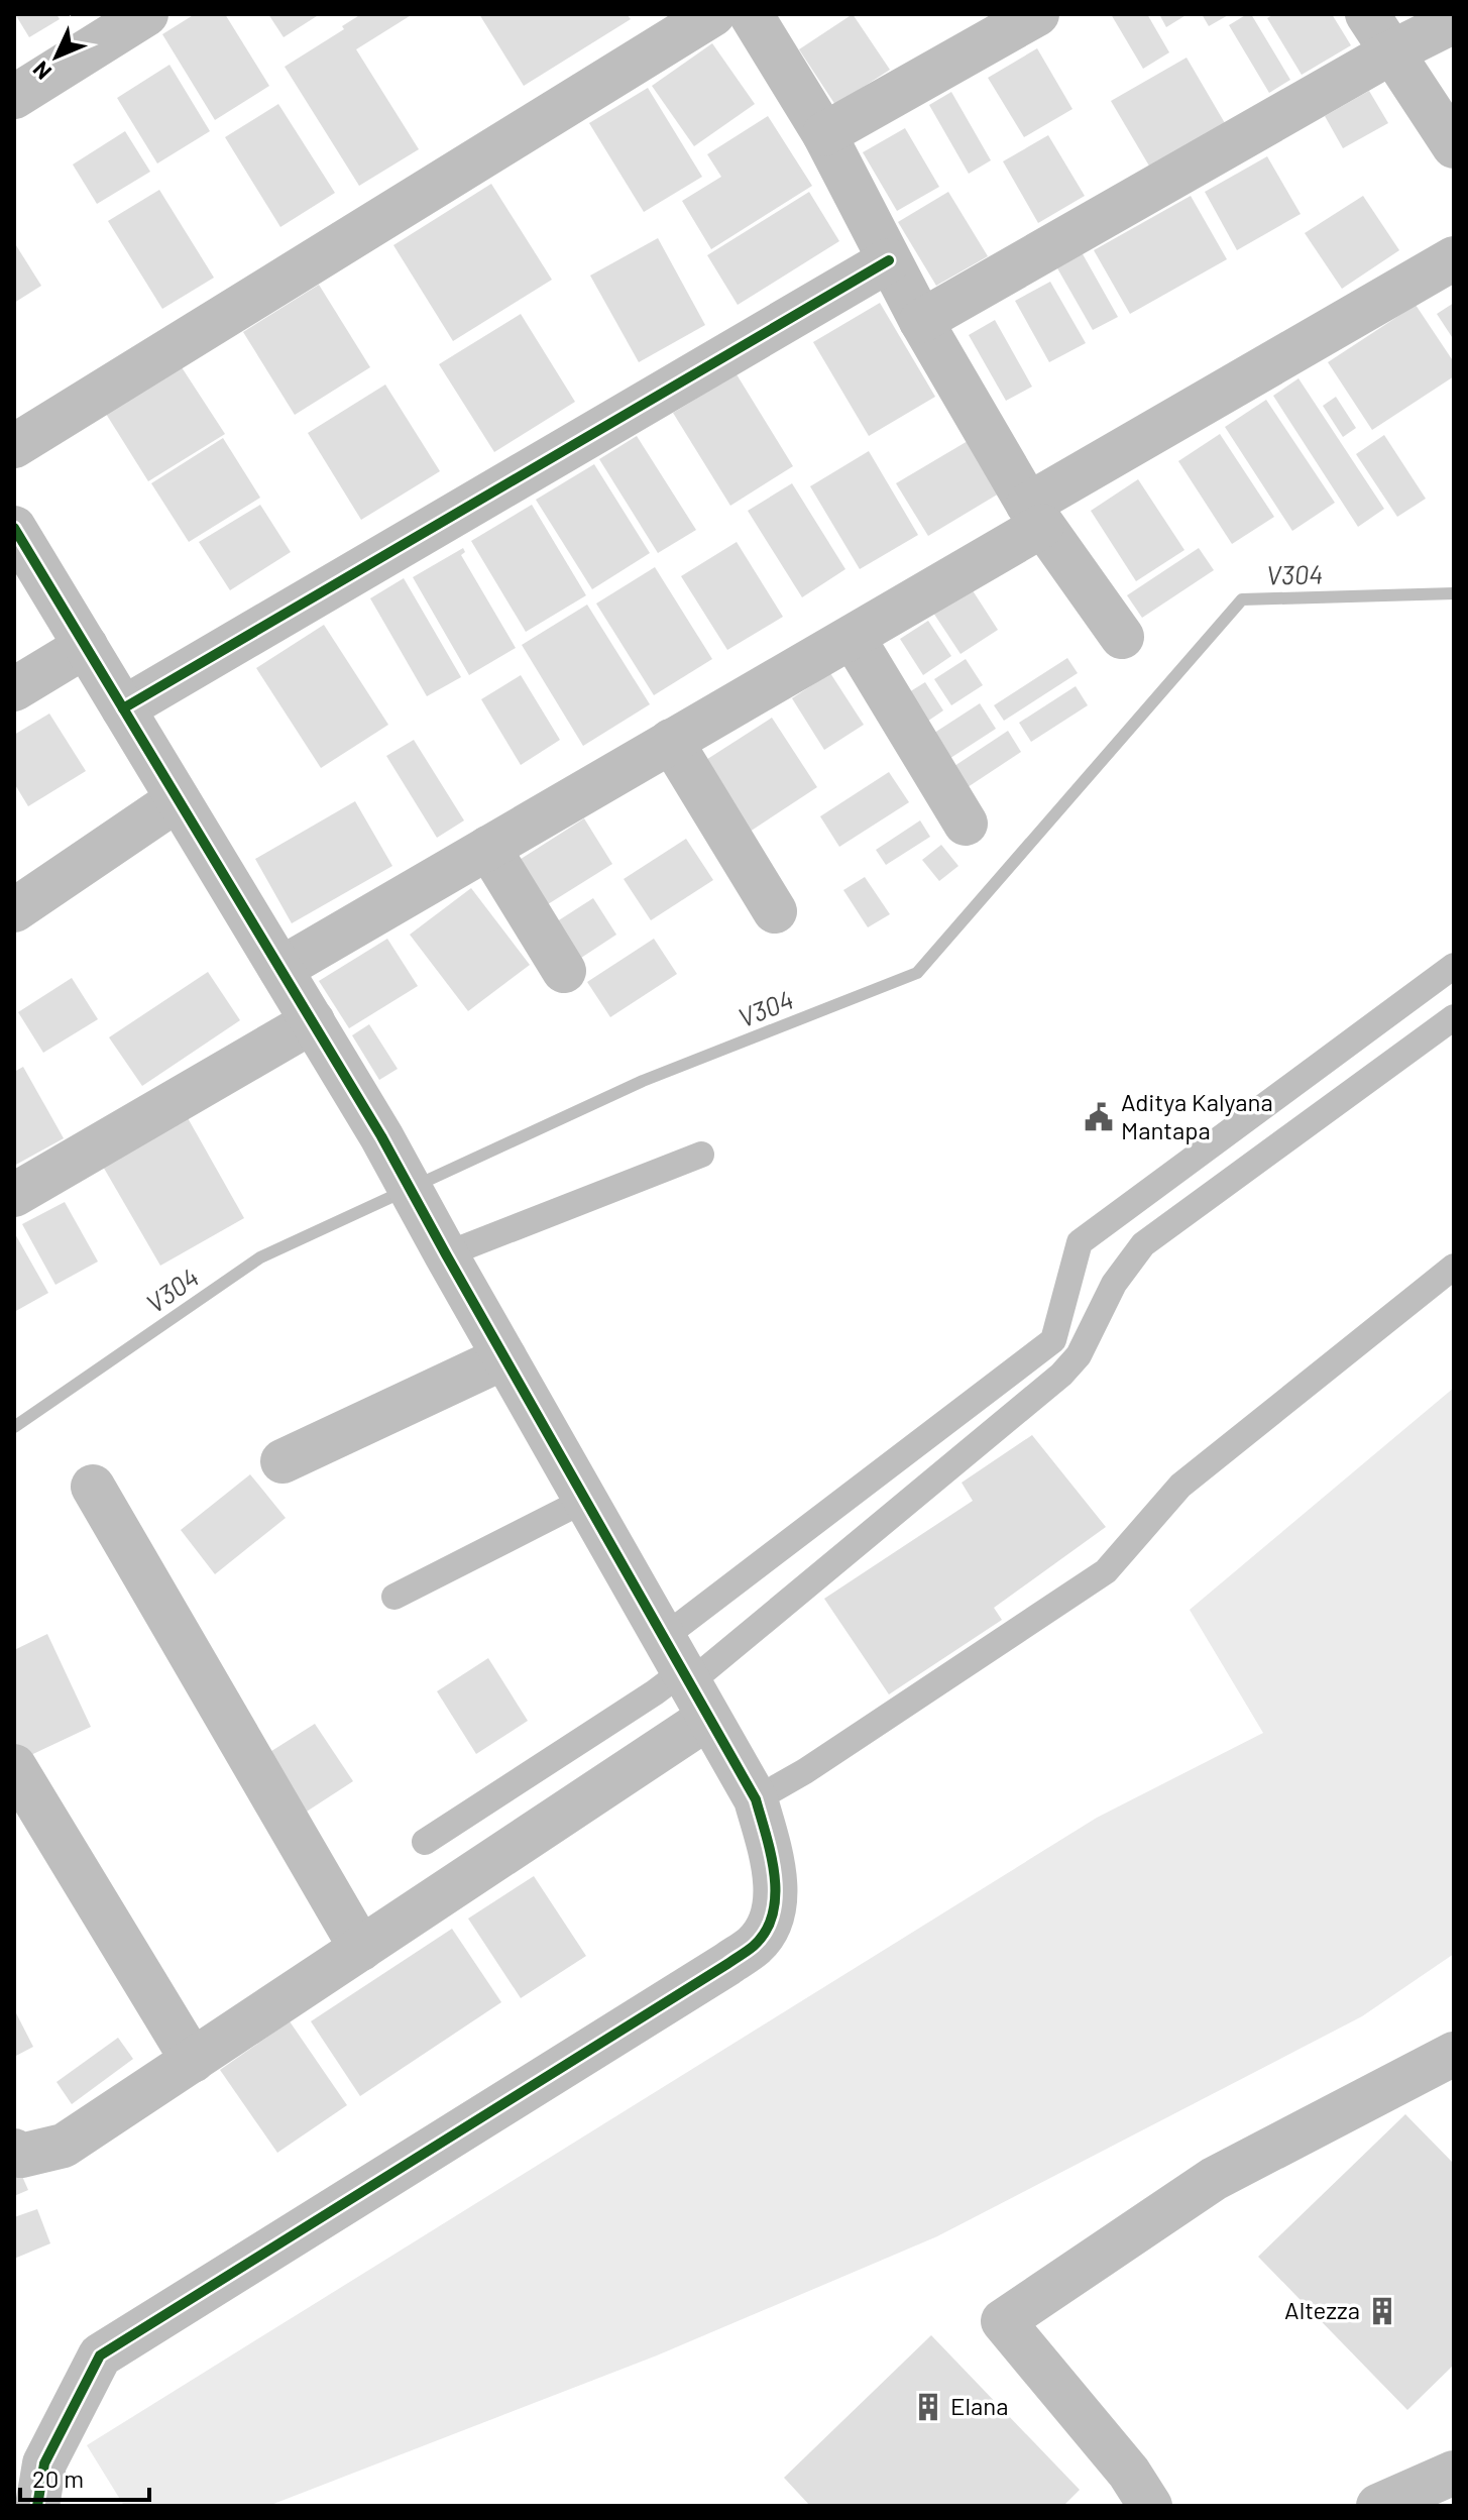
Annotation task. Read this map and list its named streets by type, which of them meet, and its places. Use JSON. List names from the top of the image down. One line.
{"water":["V304"],"places":{"public building":["Aditya Kalyana Mantapa"],"building":["Altezza","Elana"]},"scale_bar":"20 m","north":"bottom left"}
